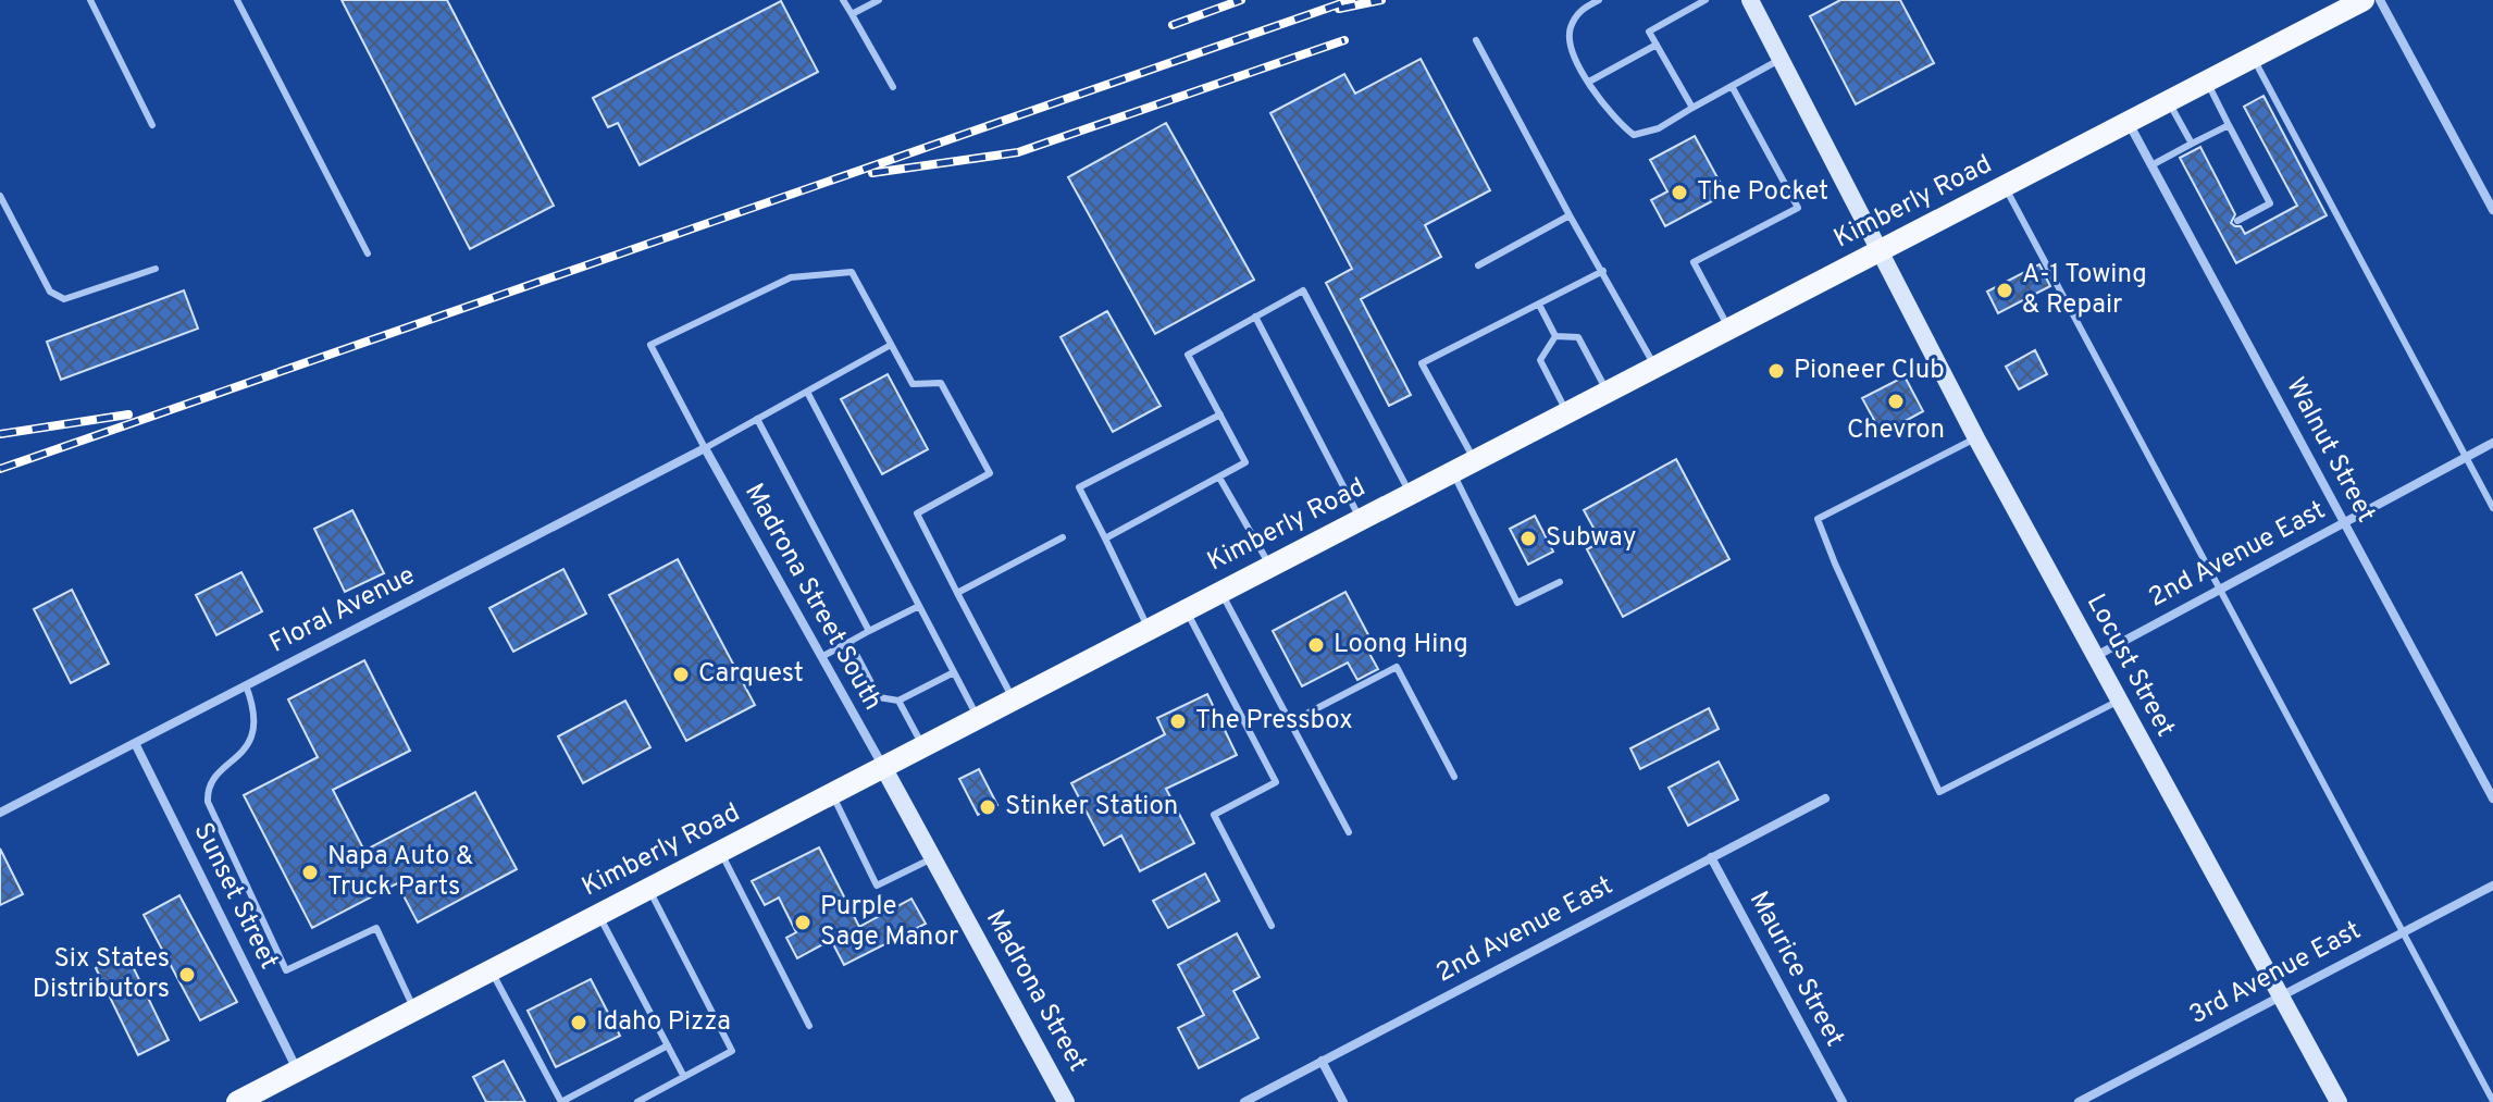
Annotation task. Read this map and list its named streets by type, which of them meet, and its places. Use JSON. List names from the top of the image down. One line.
{"streets":{"main road":["Kimberly Road"],"street":["Walnut Street","2nd Avenue East","Madrona Street South","Floral Avenue","Locust Street","Sunset Street","Maurice Street","3rd Avenue East","Madrona Street"]},"crossings":[["Kimberly Road","Walnut Street"],["Kimberly Road","Madrona Street South"],["Kimberly Road","Locust Street"],["Kimberly Road","Sunset Street"],["Kimberly Road","Madrona Street"],["Walnut Street","2nd Avenue East"],["2nd Avenue East","Locust Street"],["2nd Avenue East","Maurice Street"],["Madrona Street South","Floral Avenue"],["Madrona Street South","Madrona Street"],["Floral Avenue","Sunset Street"],["Locust Street","3rd Avenue East"]],"places":["The Pocket","A-1 Towing & Repair","Pioneer Club","Chevron","Subway","Loong Hing","Carquest","The Pressbox","Stinker Station","Napa Auto & Truck Parts","Purple Sage Manor","Six States Distributors","Idaho Pizza"]}
